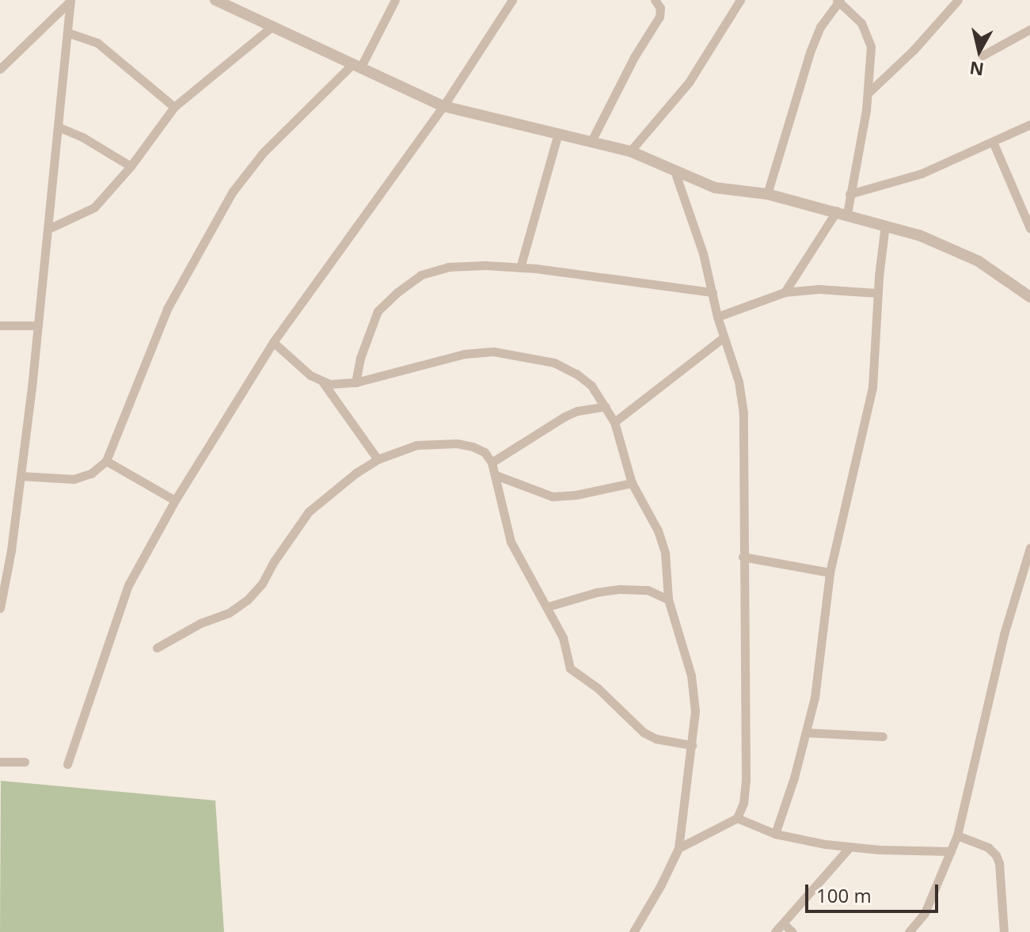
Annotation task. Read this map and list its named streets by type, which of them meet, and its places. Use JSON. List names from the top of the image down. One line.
{"scale_bar":"100 m","north":"bottom"}
